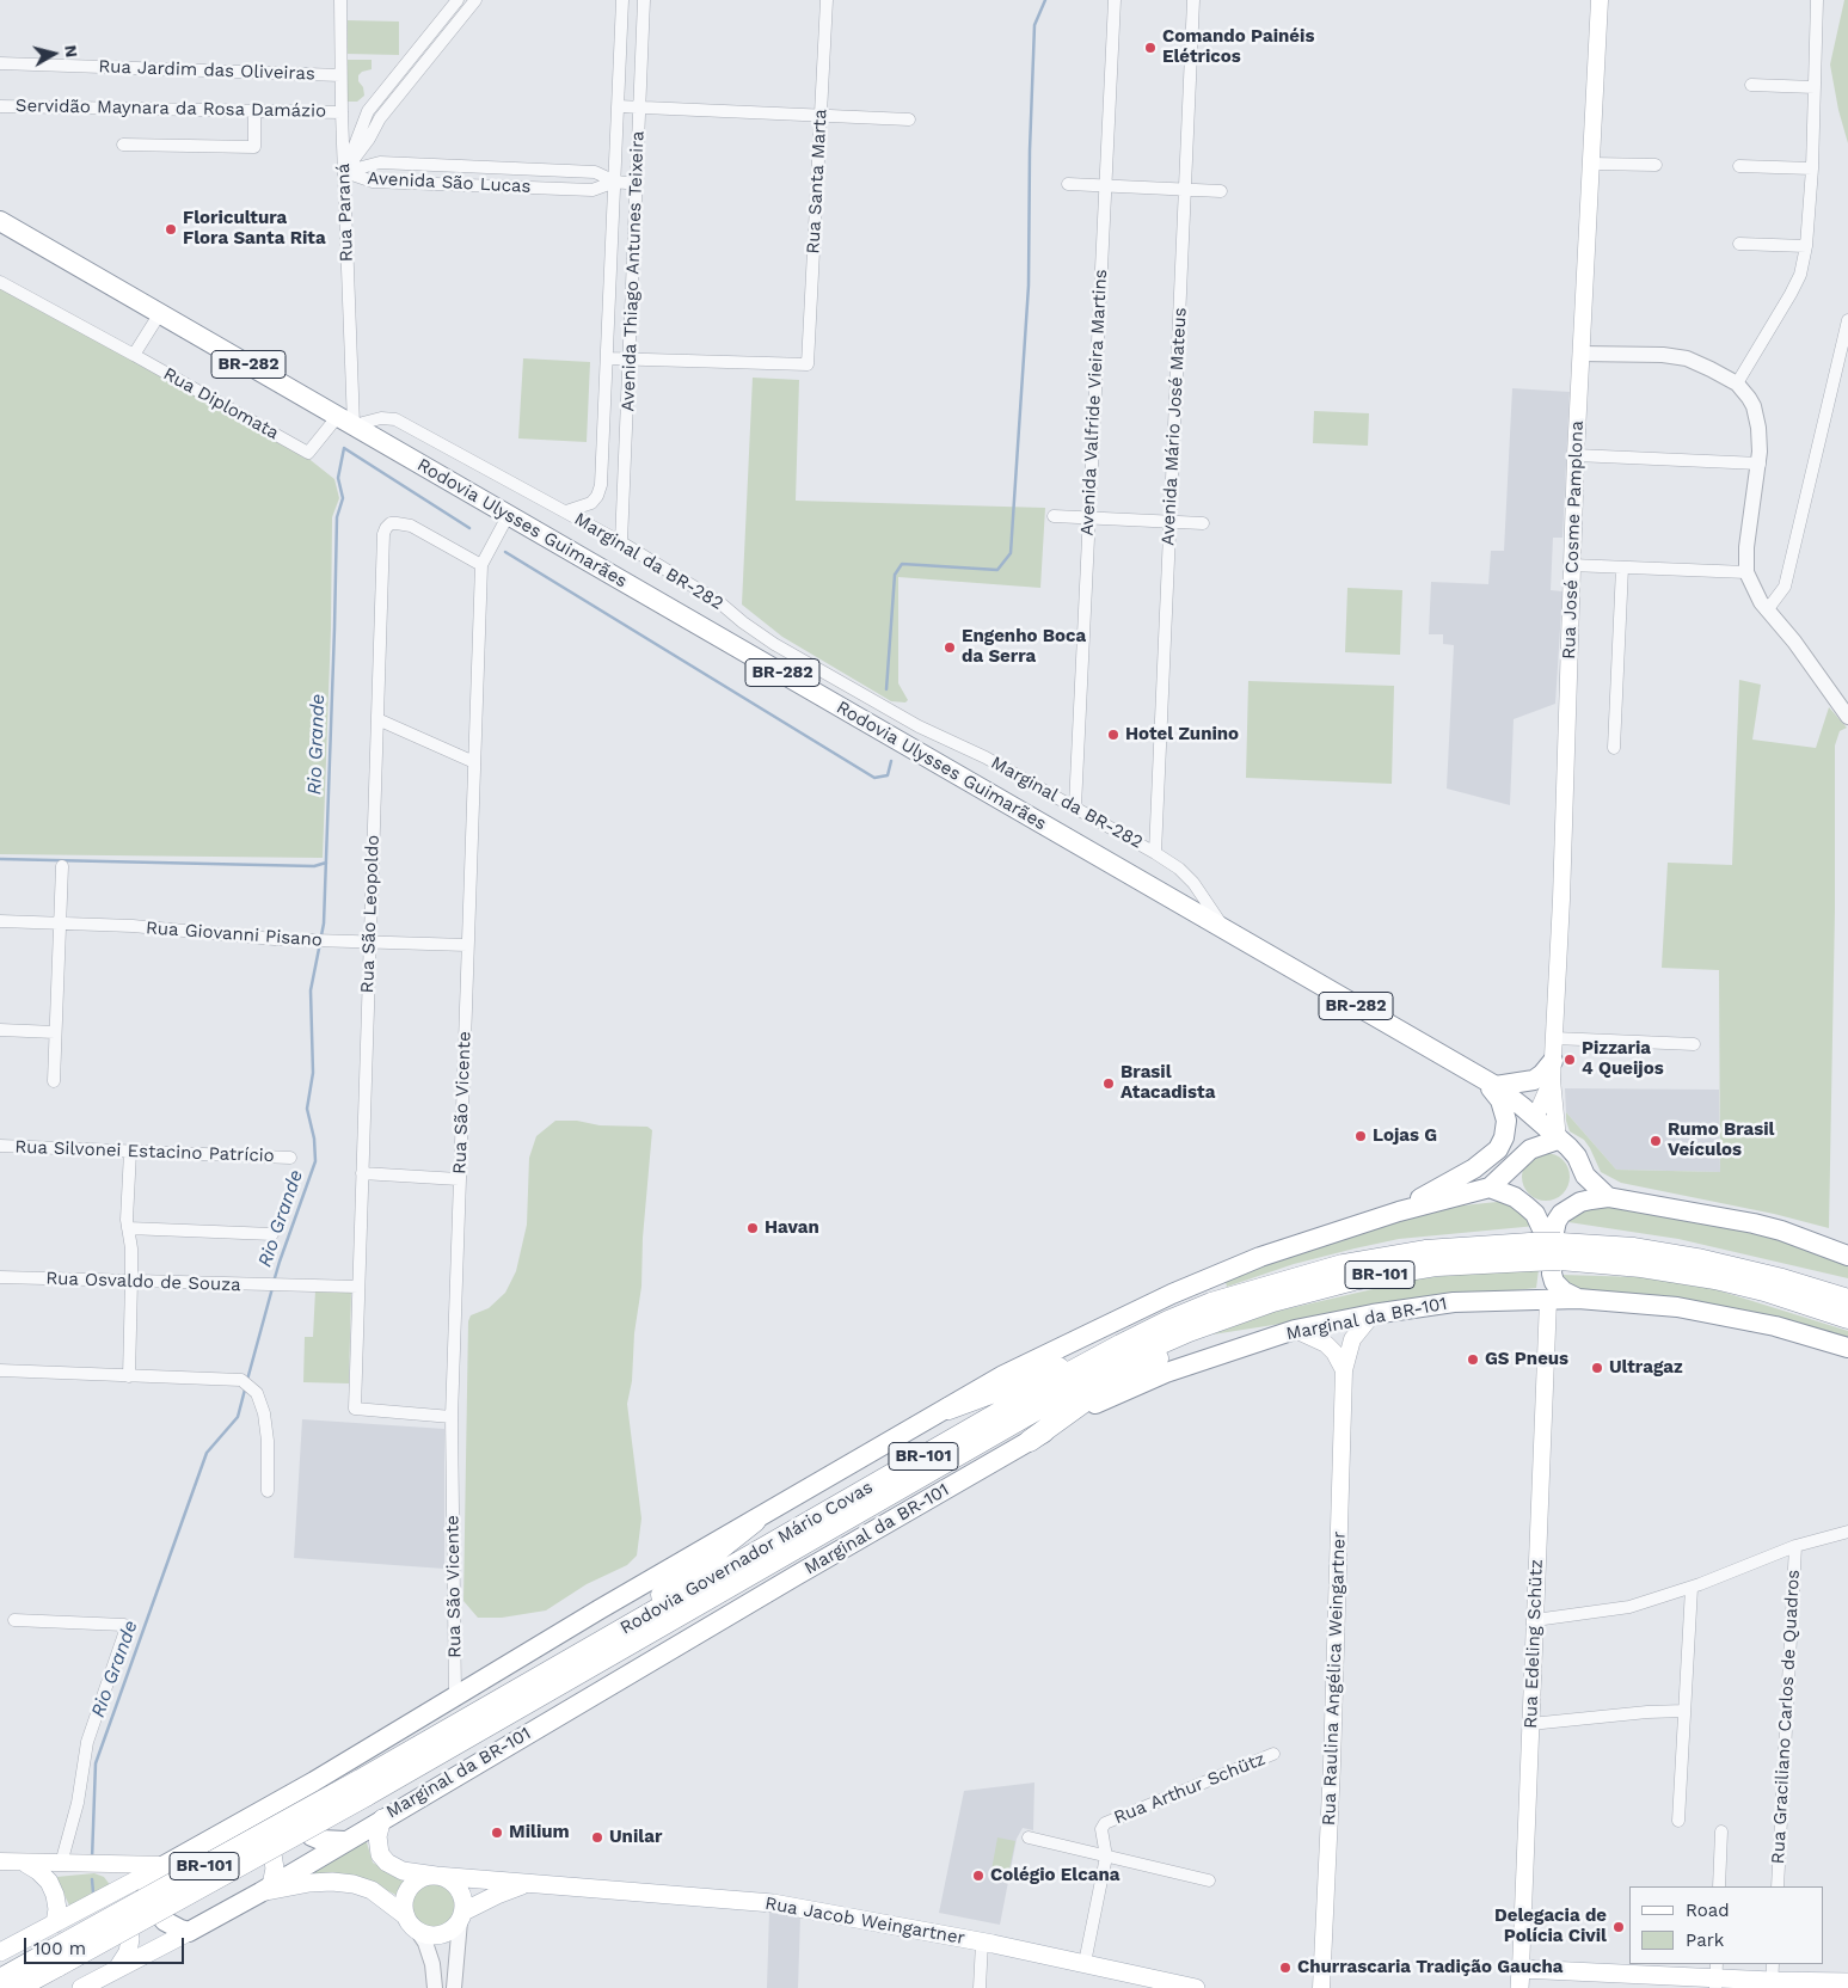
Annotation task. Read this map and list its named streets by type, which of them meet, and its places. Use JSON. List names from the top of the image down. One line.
{"streets":{"highway":["BR-282","Rodovia Ulysses Guimarães","BR-101","Marginal da BR-101","Rodovia Governador Mário Covas"],"main road":["Rua José Cosme Pamplona","Rua Edeling Schütz","Rua Raulina Angélica Weingartner","Rua Jacob Weingartner"],"street":["Rua Jardim das Oliveiras","Servidão Maynara da Rosa Damázio","Rua Santa Marta","Avenida São Lucas","Rua Paraná","Avenida Thiago Antunes Teixeira","Avenida Valfride Vieira Martins","Rua Diplomata","Avenida Mário José Mateus","Marginal da BR-282","Rua São Leopoldo","Rua Giovanni Pisano","Rua São Vicente","Rua Silvonei Estacino Patrício","Rua Osvaldo de Souza","Rua Graciliano Carlos de Quadros","Rua Arthur Schütz"]},"crossings":[["Rua Jardim das Oliveiras","Rua Paraná"],["Servidão Maynara da Rosa Damázio","Rua Paraná"],["Rua Santa Marta","Avenida Thiago Antunes Teixeira"],["Avenida São Lucas","Rua Paraná"],["Avenida São Lucas","Avenida Thiago Antunes Teixeira"],["Rua Paraná","Rua Diplomata"],["Rua Paraná","Rodovia Ulysses Guimarães"],["Rua Paraná","Marginal da BR-282"],["Avenida Thiago Antunes Teixeira","Marginal da BR-282"],["Avenida Valfride Vieira Martins","Marginal da BR-282"],["Rua Diplomata","Rodovia Ulysses Guimarães"],["Rua Diplomata","Marginal da BR-282"],["Avenida Mário José Mateus","Marginal da BR-282"],["Rodovia Ulysses Guimarães","Rua José Cosme Pamplona"],["Rodovia Ulysses Guimarães","Marginal da BR-282"],["Rodovia Ulysses Guimarães","Rua São Vicente"],["Rua São Leopoldo","Rua Giovanni Pisano"],["Rua São Leopoldo","Rua São Vicente"],["Rua São Leopoldo","Rua Osvaldo de Souza"],["Rua Giovanni Pisano","Rua São Vicente"],["Marginal da BR-101","Rua Edeling Schütz"],["Marginal da BR-101","Rua Raulina Angélica Weingartner"],["Marginal da BR-101","Rua Jacob Weingartner"],["Rua Arthur Schütz","Rua Jacob Weingartner"]],"water":["Rio Grande"],"places":["Comando Painéis Elétricos","Floricultura Flora Santa Rita","Engenho Boca da Serra","Hotel Zunino","Pizzaria 4 Queijos","Brasil Atacadista","Lojas G","Rumo Brasil Veículos","Havan","GS Pneus","Ultragaz","Milium","Unilar","Colégio Elcana","Delegacia de Polícia Civil","Churrascaria Tradição Gaucha"],"legend":["Road","Park"],"scale_bar":"100 m","north":"right"}
